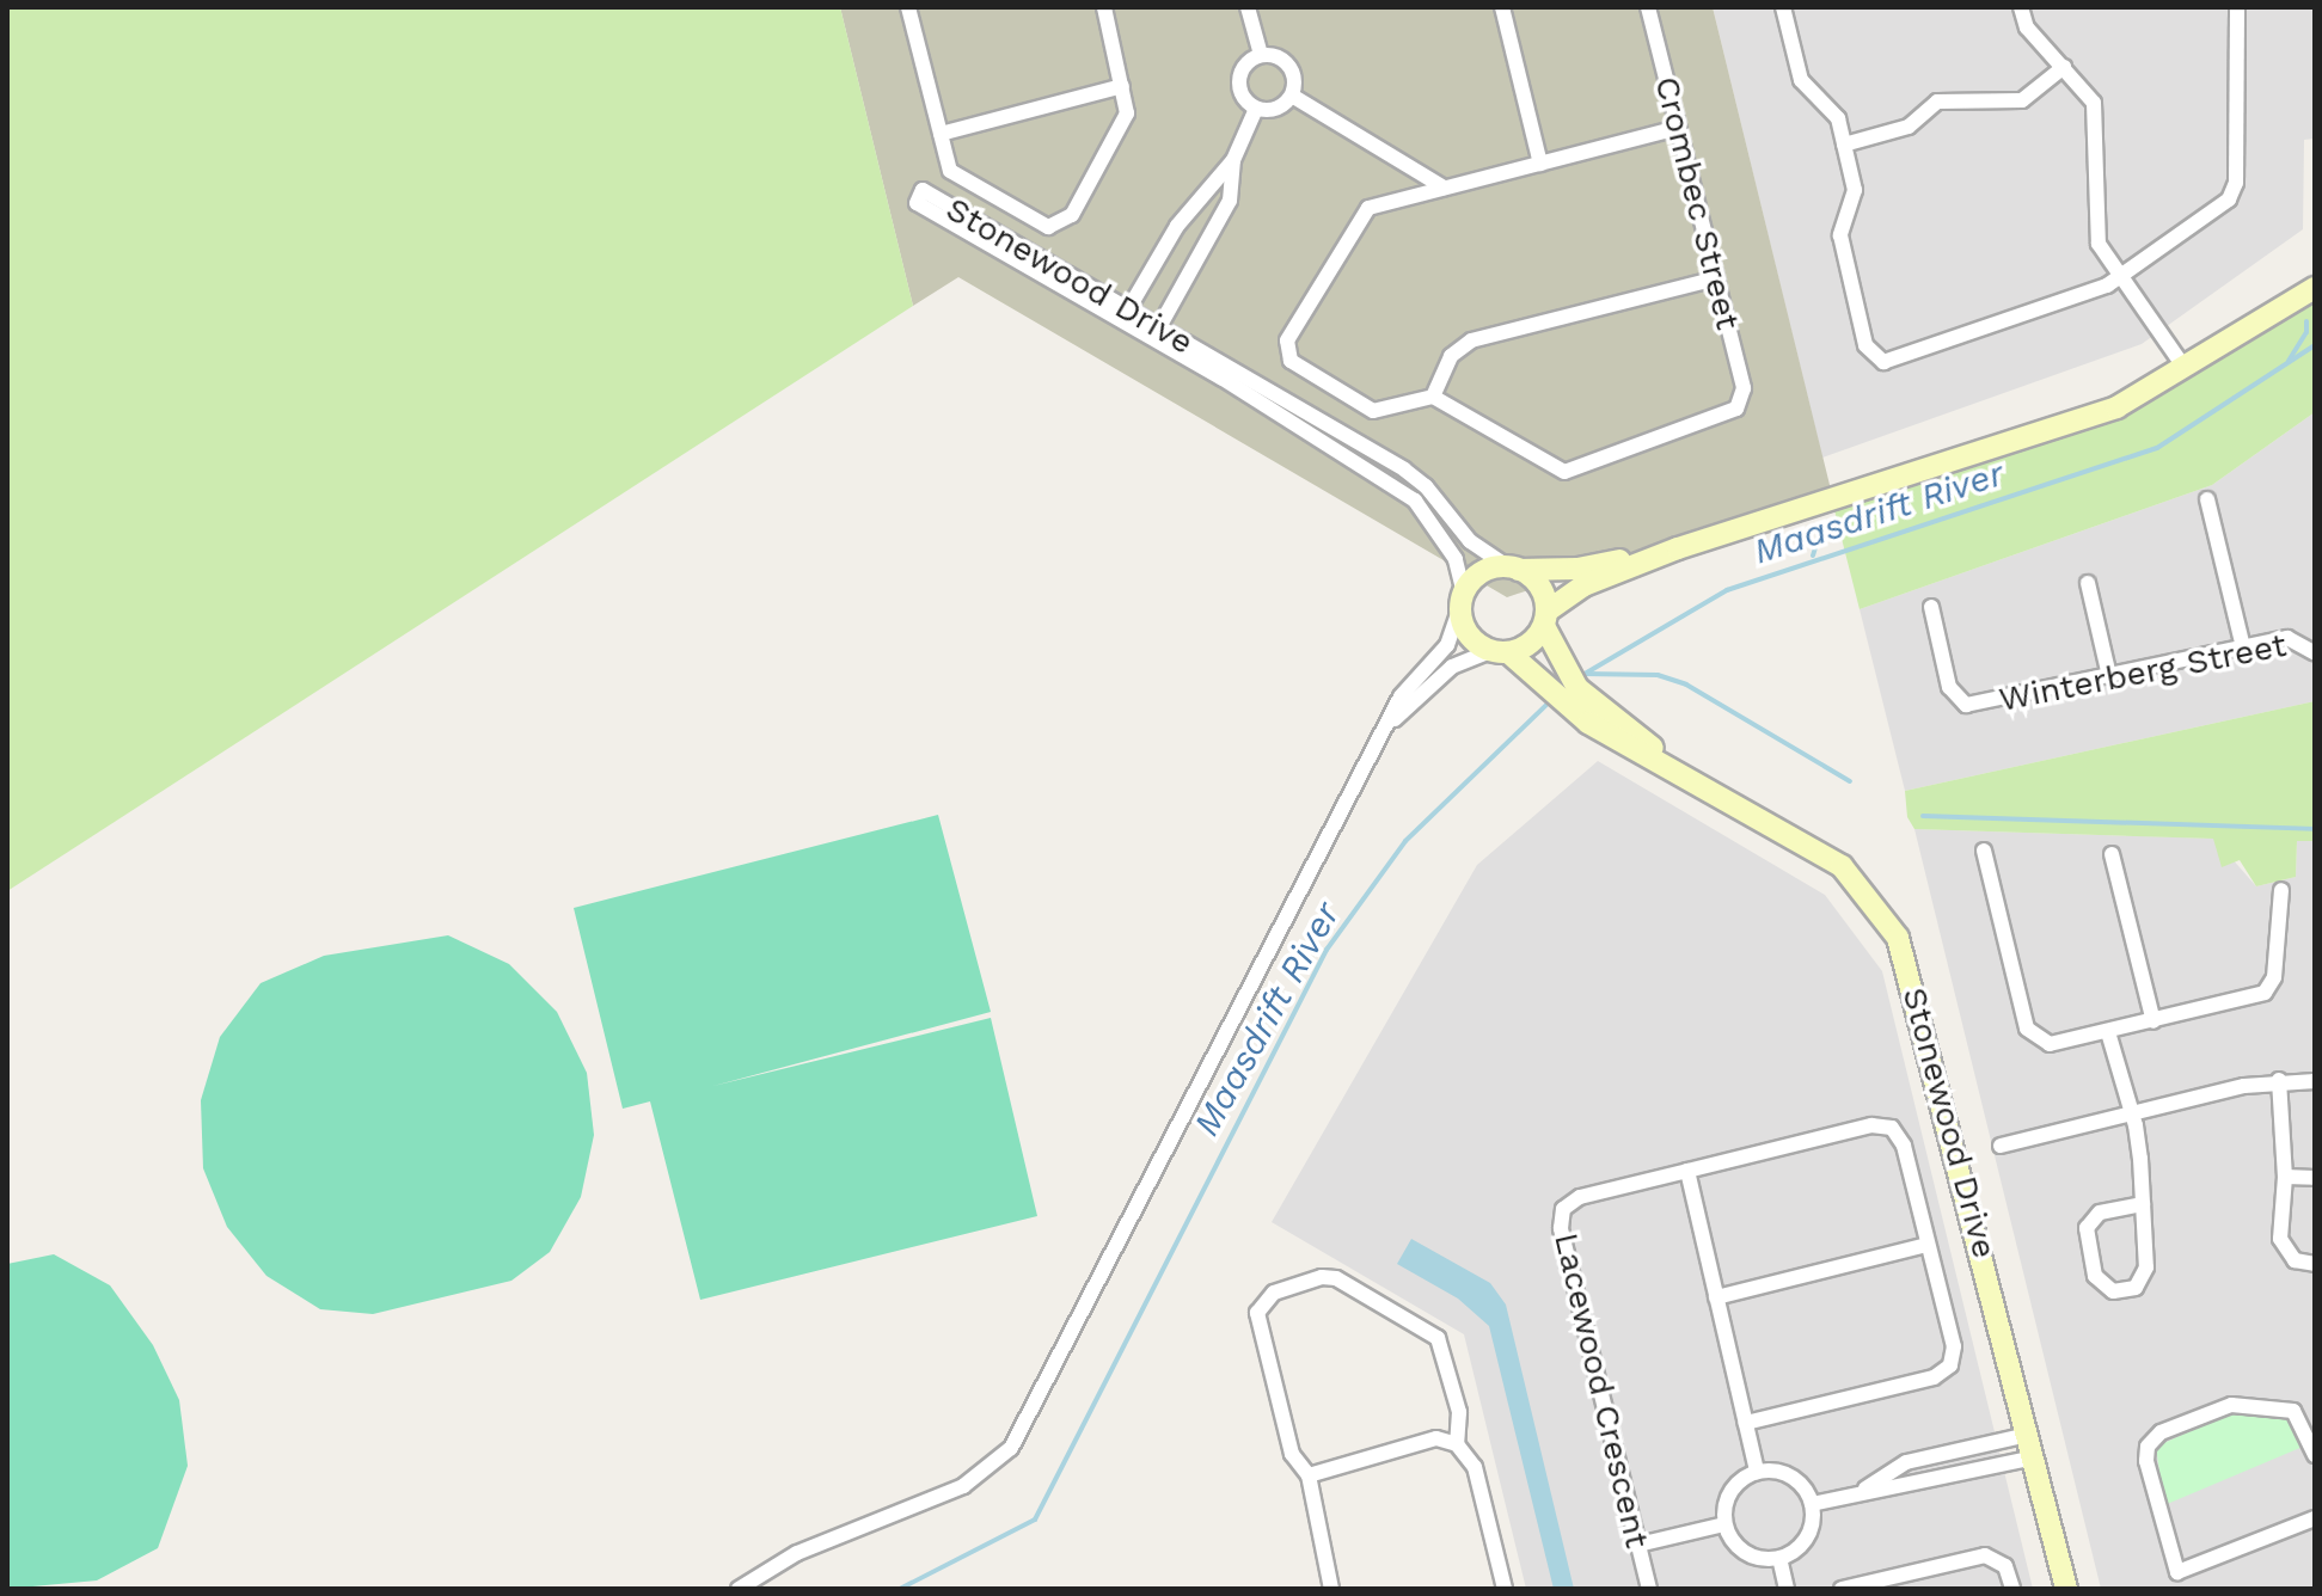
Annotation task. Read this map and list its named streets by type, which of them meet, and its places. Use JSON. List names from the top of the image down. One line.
{"streets":{"street":["Crombec Street","Stonewood Drive","Winterberg Street","Lacewood Crescent"]},"water":["Maasdrift River"]}
